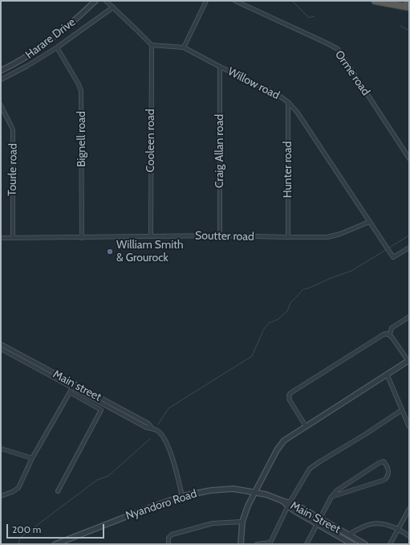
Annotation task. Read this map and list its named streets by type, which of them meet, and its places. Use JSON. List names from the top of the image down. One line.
{"streets":{"street":["Harare Drive","Orme road","Willow road","Bignell road","Cooleen road","Craig Allan road","Tourle road","Hunter road","Soutter road","Main street","Nyandoro Road","Main Street"]},"crossings":[["Willow road","Cooleen road"],["Willow road","Craig Allan road"],["Willow road","Hunter road"],["Willow road","Soutter road"],["Bignell road","Soutter road"],["Cooleen road","Soutter road"],["Craig Allan road","Soutter road"],["Tourle road","Soutter road"],["Hunter road","Soutter road"],["Main street","Nyandoro Road"],["Nyandoro Road","Main Street"]],"places":["William Smith & Grourock"],"scale_bar":"200 m"}
